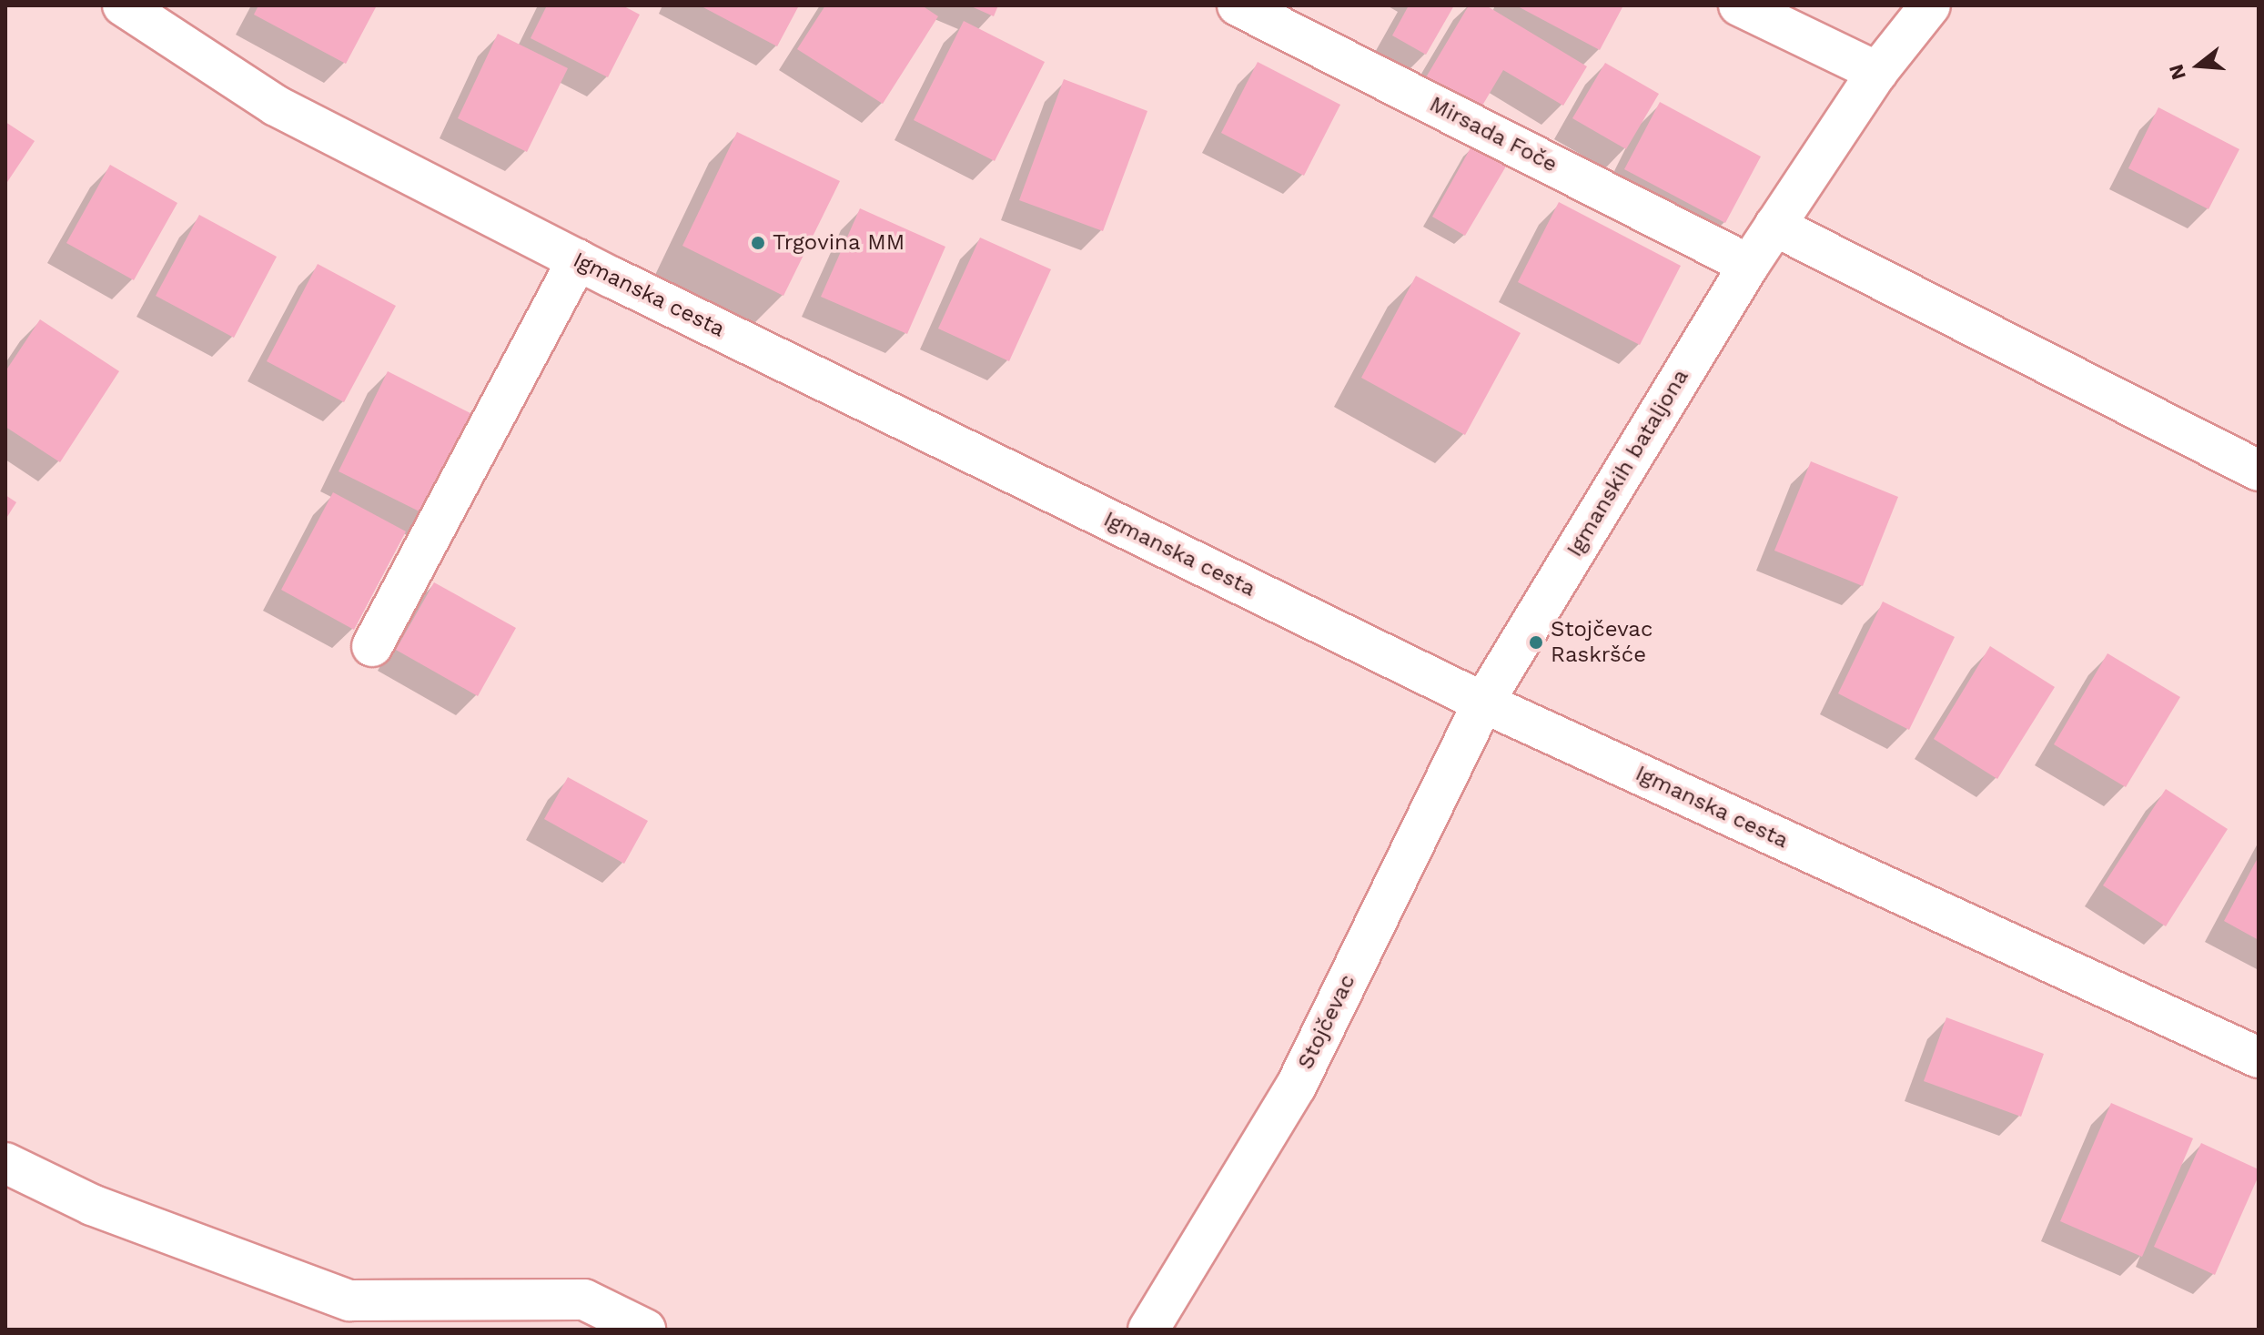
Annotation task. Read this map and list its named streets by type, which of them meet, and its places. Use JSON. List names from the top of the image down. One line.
{"streets":{"street":["Mirsada Foče","Igmanska cesta","Igmanskih bataljona","Stojčevac"]},"crossings":[["Mirsada Foče","Igmanskih bataljona"],["Igmanska cesta","Igmanskih bataljona"],["Igmanska cesta","Stojčevac"],["Igmanskih bataljona","Stojčevac"]],"places":["Trgovina MM","Stojčevac Raskršće"],"north":"left"}
